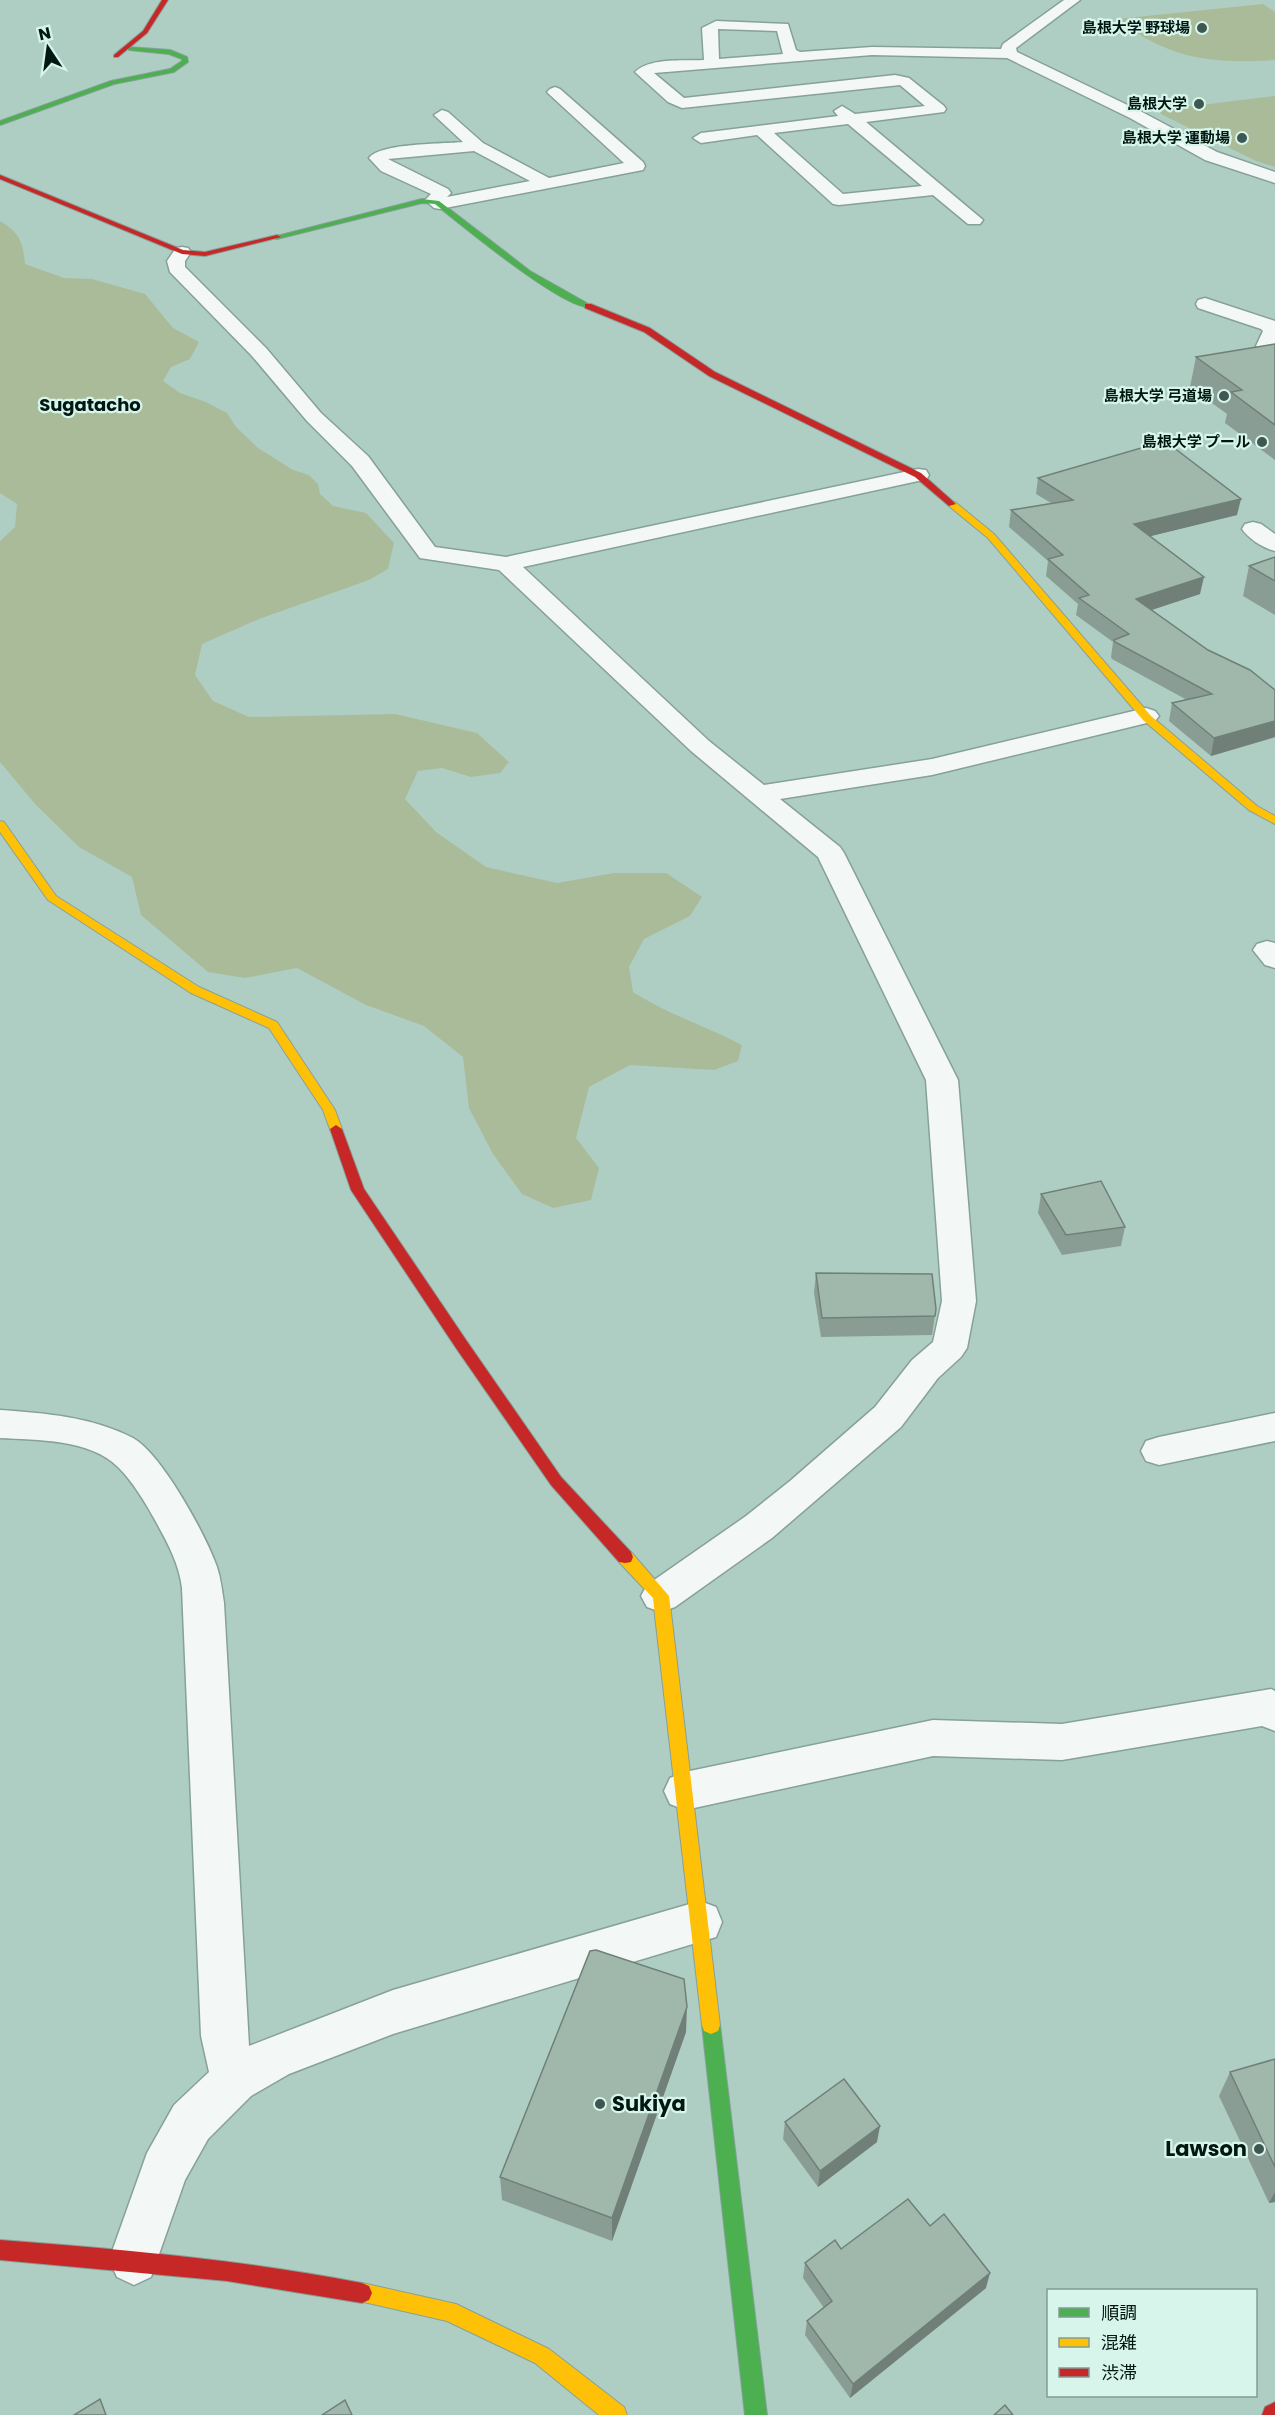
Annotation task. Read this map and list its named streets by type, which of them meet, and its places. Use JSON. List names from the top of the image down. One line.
{"districts":["Sugatacho"],"places":["島根大学 野球場","島根大学","島根大学 運動場","島根大学 弓道場","島根大学 プール","Sukiya","Lawson"],"legend":["順調","混雑","渋滞"],"north":"top"}
